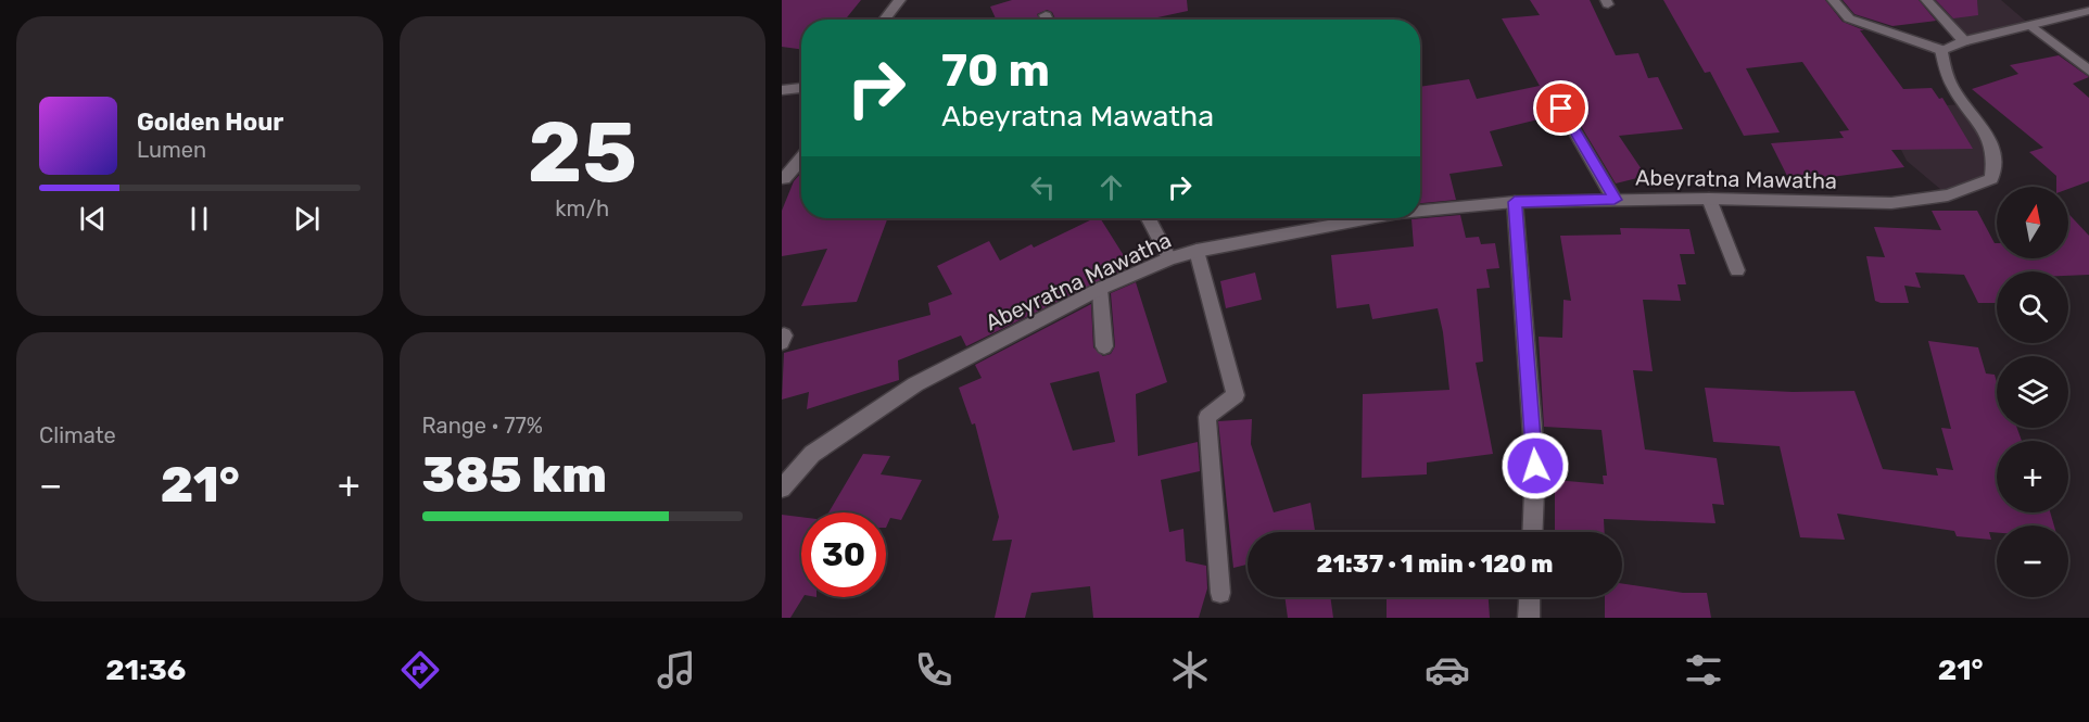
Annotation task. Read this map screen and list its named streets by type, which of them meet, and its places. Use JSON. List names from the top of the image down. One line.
{"streets":{"street":["Abeyratna Mawatha"]},"north":"top","page":{"tile":[["25","km/h"],"Climate",["Range · 77%","385 km"]],"turn":["70 m","Abeyratna Mawatha"],"song":["Golden Hour","Lumen"],"map_buttons":["+","−"],"heat":["−","21°","+"],"limit":"30","trip":"21:37 · 1 min · 120 m","tabs":["21:36","21°"]}}
